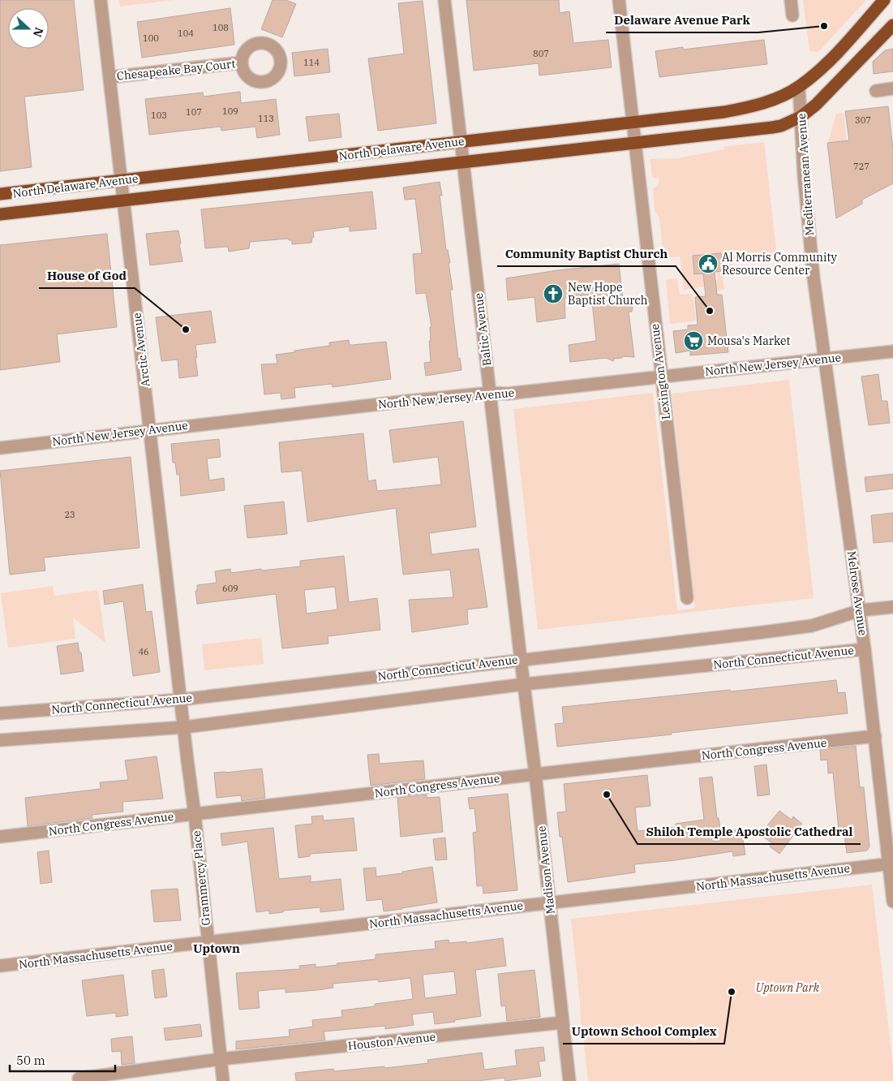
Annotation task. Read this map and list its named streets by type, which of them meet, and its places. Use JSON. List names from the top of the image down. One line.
{"streets":{"highway":["North Delaware Avenue"],"street":["Chesapeake Bay Court","Mediterranean Avenue","Baltic Avenue","Arctic Avenue","North New Jersey Avenue","Lexington Avenue","Melrose Avenue","North Connecticut Avenue","North Congress Avenue","Madison Avenue","North Massachusetts Avenue","Grammercy Place","Houston Avenue"]},"crossings":[["Chesapeake Bay Court","Arctic Avenue"],["North Delaware Avenue","Mediterranean Avenue"],["North Delaware Avenue","Baltic Avenue"],["North Delaware Avenue","Arctic Avenue"],["North Delaware Avenue","Lexington Avenue"],["Mediterranean Avenue","North New Jersey Avenue"],["Mediterranean Avenue","Melrose Avenue"],["Baltic Avenue","North New Jersey Avenue"],["Baltic Avenue","North Connecticut Avenue"],["Baltic Avenue","Madison Avenue"],["Arctic Avenue","North New Jersey Avenue"],["Arctic Avenue","North Connecticut Avenue"],["Arctic Avenue","Grammercy Place"],["North New Jersey Avenue","Lexington Avenue"],["North New Jersey Avenue","Melrose Avenue"],["Melrose Avenue","North Connecticut Avenue"],["Melrose Avenue","North Congress Avenue"],["Melrose Avenue","North Massachusetts Avenue"],["North Connecticut Avenue","Madison Avenue"],["North Connecticut Avenue","Grammercy Place"],["North Congress Avenue","Madison Avenue"],["North Congress Avenue","Grammercy Place"],["Madison Avenue","North Massachusetts Avenue"],["Madison Avenue","Houston Avenue"],["North Massachusetts Avenue","Grammercy Place"],["Grammercy Place","Houston Avenue"]],"districts":["Uptown"],"parks":["Uptown Park"],"places":{"other":["Delaware Avenue Park","Community Baptist Church","House of God","Shiloh Temple Apostolic Cathedral","Uptown School Complex"],"public building":["Al Morris Community Resource Center"],"church":["New Hope Baptist Church"],"supermarket":["Mousa's Market"]},"house_numbers":["108","104","100","807","114","109","107","103","113","307","727","23","609","46"],"scale_bar":"50 m","north":"right"}
